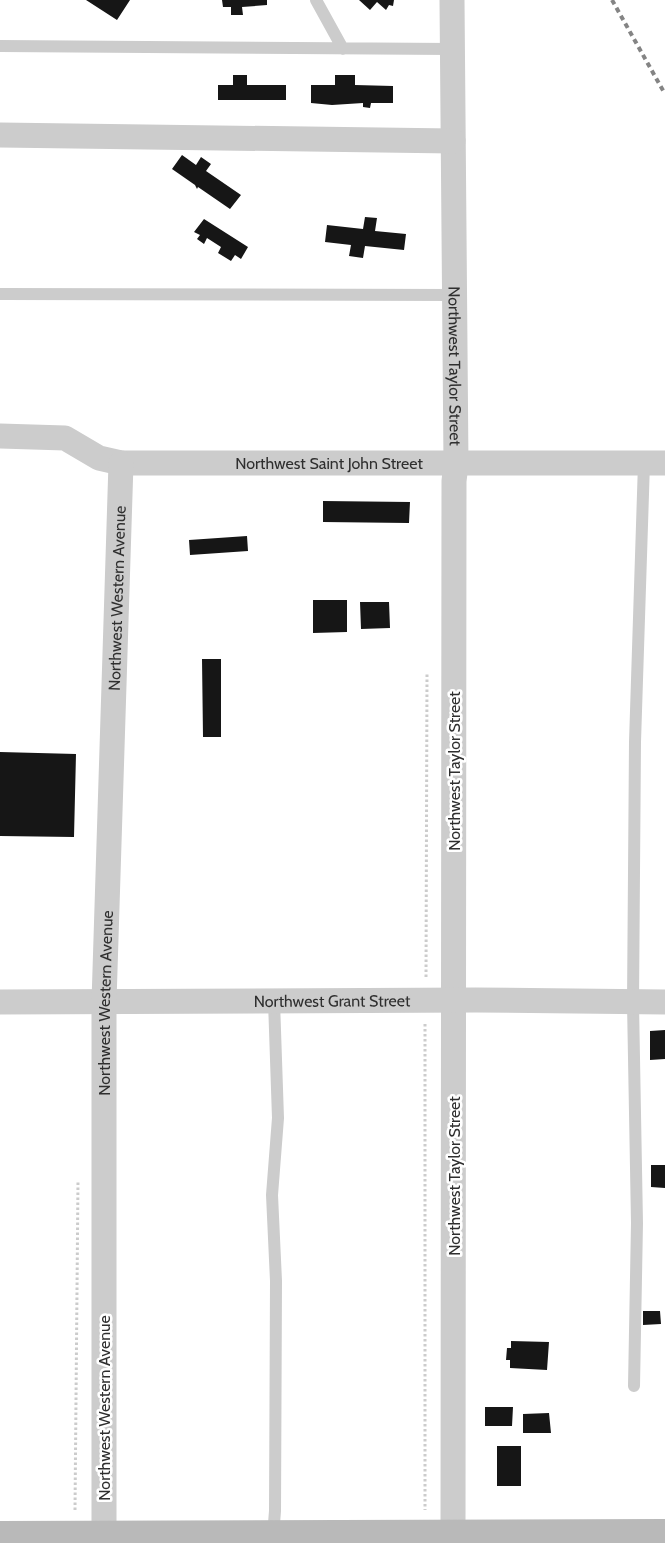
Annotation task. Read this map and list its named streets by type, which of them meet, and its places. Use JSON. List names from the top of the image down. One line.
{"streets":{"street":["Northwest Taylor Street","Northwest Saint John Street","Northwest Western Avenue","Northwest Grant Street"]},"crossings":[["Northwest Taylor Street","Northwest Saint John Street"],["Northwest Taylor Street","Northwest Grant Street"],["Northwest Saint John Street","Northwest Western Avenue"],["Northwest Western Avenue","Northwest Grant Street"]]}
